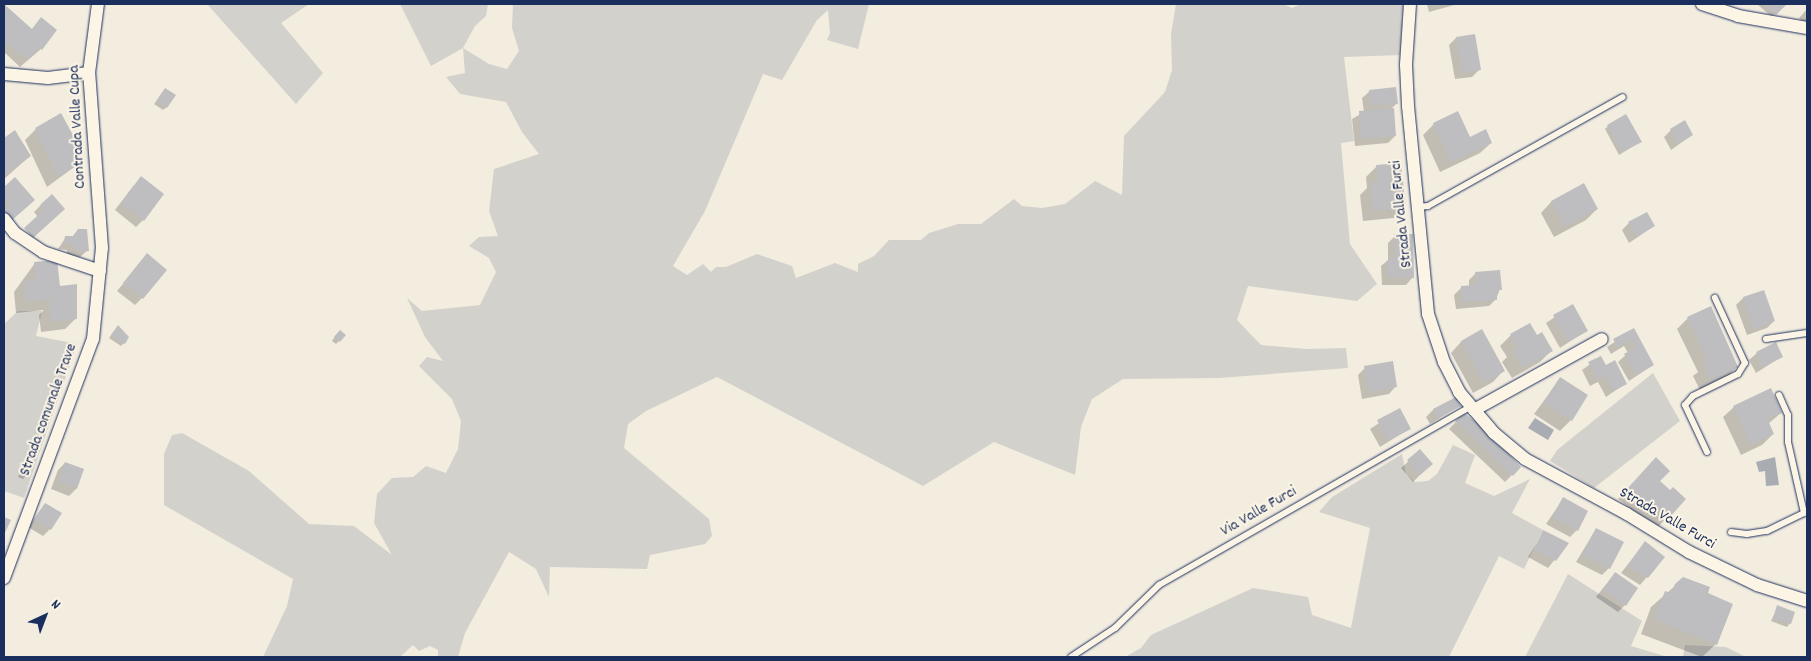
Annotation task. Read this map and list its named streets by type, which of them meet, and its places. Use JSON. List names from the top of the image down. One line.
{"streets":{"street":["Contrada Valle Cupa","Strada Valle Furci","Strada comunale Trave"],"lane":["Via Valle Furci"]},"crossings":[["Contrada Valle Cupa","Strada comunale Trave"],["Strada Valle Furci","Via Valle Furci"]],"north":"top right"}
